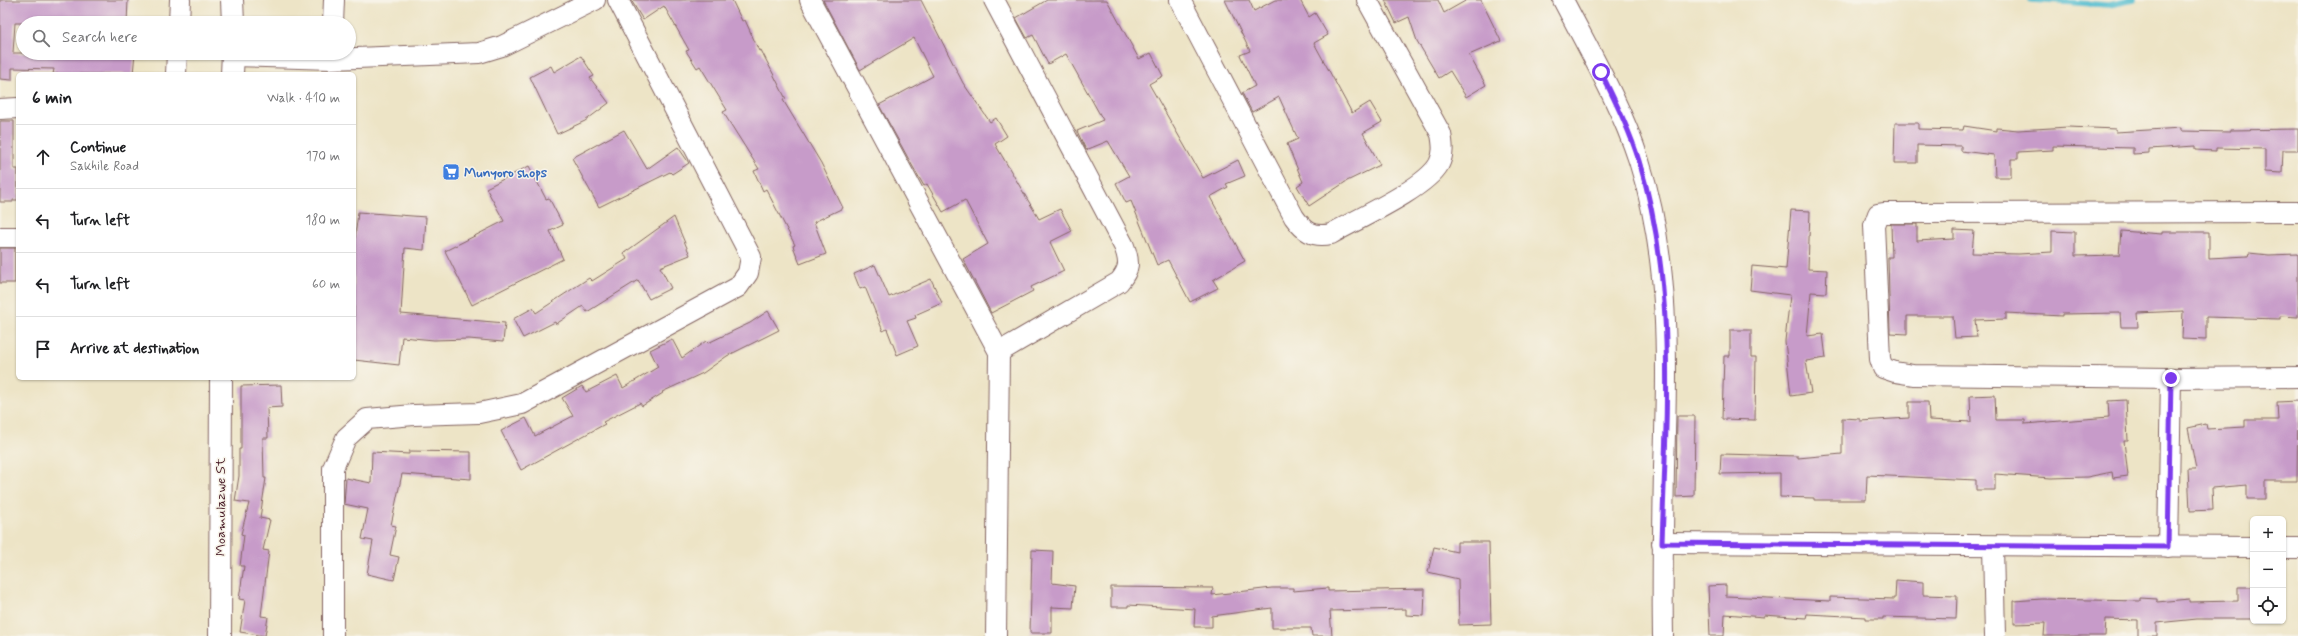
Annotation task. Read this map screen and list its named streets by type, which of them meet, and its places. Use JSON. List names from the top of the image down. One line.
{"streets":{"street":["Moamulazwe St"]},"places":{"supermarket":["Munyoro shops"]},"page":{"search":"Search here","heading":["6 min","Walk · 410 m"],"list":[["Continue","Sakhile Road","170 m"],["Turn left","180 m"],["Turn left","60 m"],"Arrive at destination"],"map_buttons":["+","−"]}}
